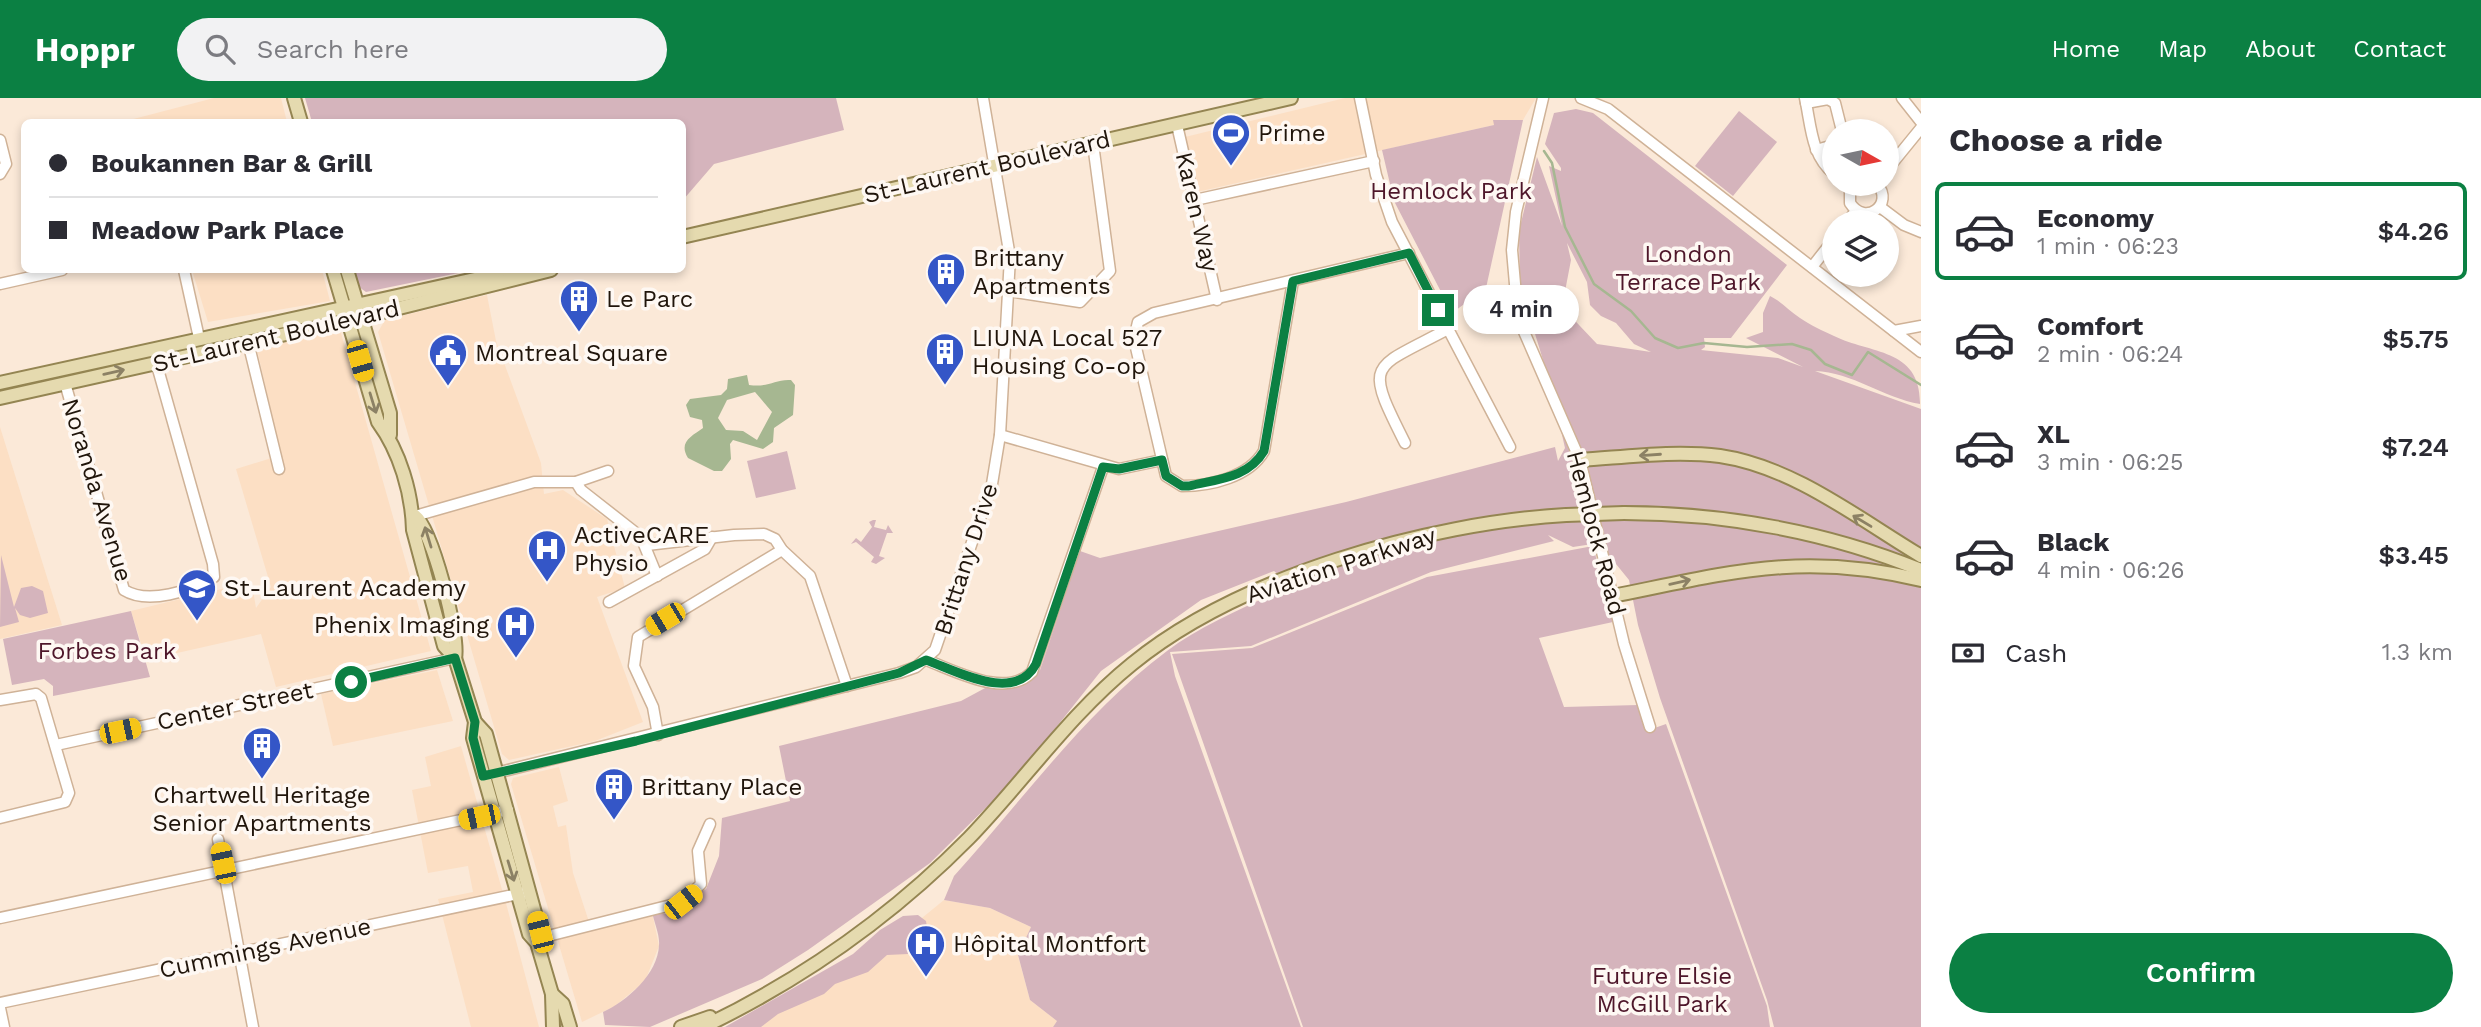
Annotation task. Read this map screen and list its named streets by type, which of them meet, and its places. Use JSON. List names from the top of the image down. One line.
{"streets":{"main road":["St-Laurent Boulevard","Aviation Parkway"],"street":["Karen Way","Noranda Avenue","Hemlock Road","Brittany Drive","Center Street","Cummings Avenue"]},"crossings":[["St-Laurent Boulevard","Karen Way"],["St-Laurent Boulevard","Noranda Avenue"],["St-Laurent Boulevard","Brittany Drive"]],"parks":["Hemlock Park","London Terrace Park","Forbes Park","Future Elsie McGill Park"],"places":{"sports":["Prime"],"building":["Brittany Apartments","Le Parc","LIUNA Local 527 Housing Co-op","Chartwell Heritage Senior Apartments","Brittany Place"],"public building":["Montreal Square"],"hospital":["ActiveCARE Physio","Phenix Imaging","Hôpital Montfort"],"school or university":["St-Laurent Academy"]},"north":"right","page":{"header":"Hoppr","search":"Search here","nav":["Home","Map","About","Contact"],"heading":"Choose a ride","banner":["Boukannen Bar & Grill","Meadow Park Place"],"list":[{"name":"Economy","note":"1 min · 06:23","value":"$4.26"},{"name":"Comfort","note":"2 min · 06:24","value":"$5.75"},{"name":"XL","note":"3 min · 06:25","value":"$7.24"},{"name":"Black","note":"4 min · 06:26","value":"$3.45"}],"bubble":"4 min","pay":["Cash","1.3 km"],"buttons":"Confirm"}}
